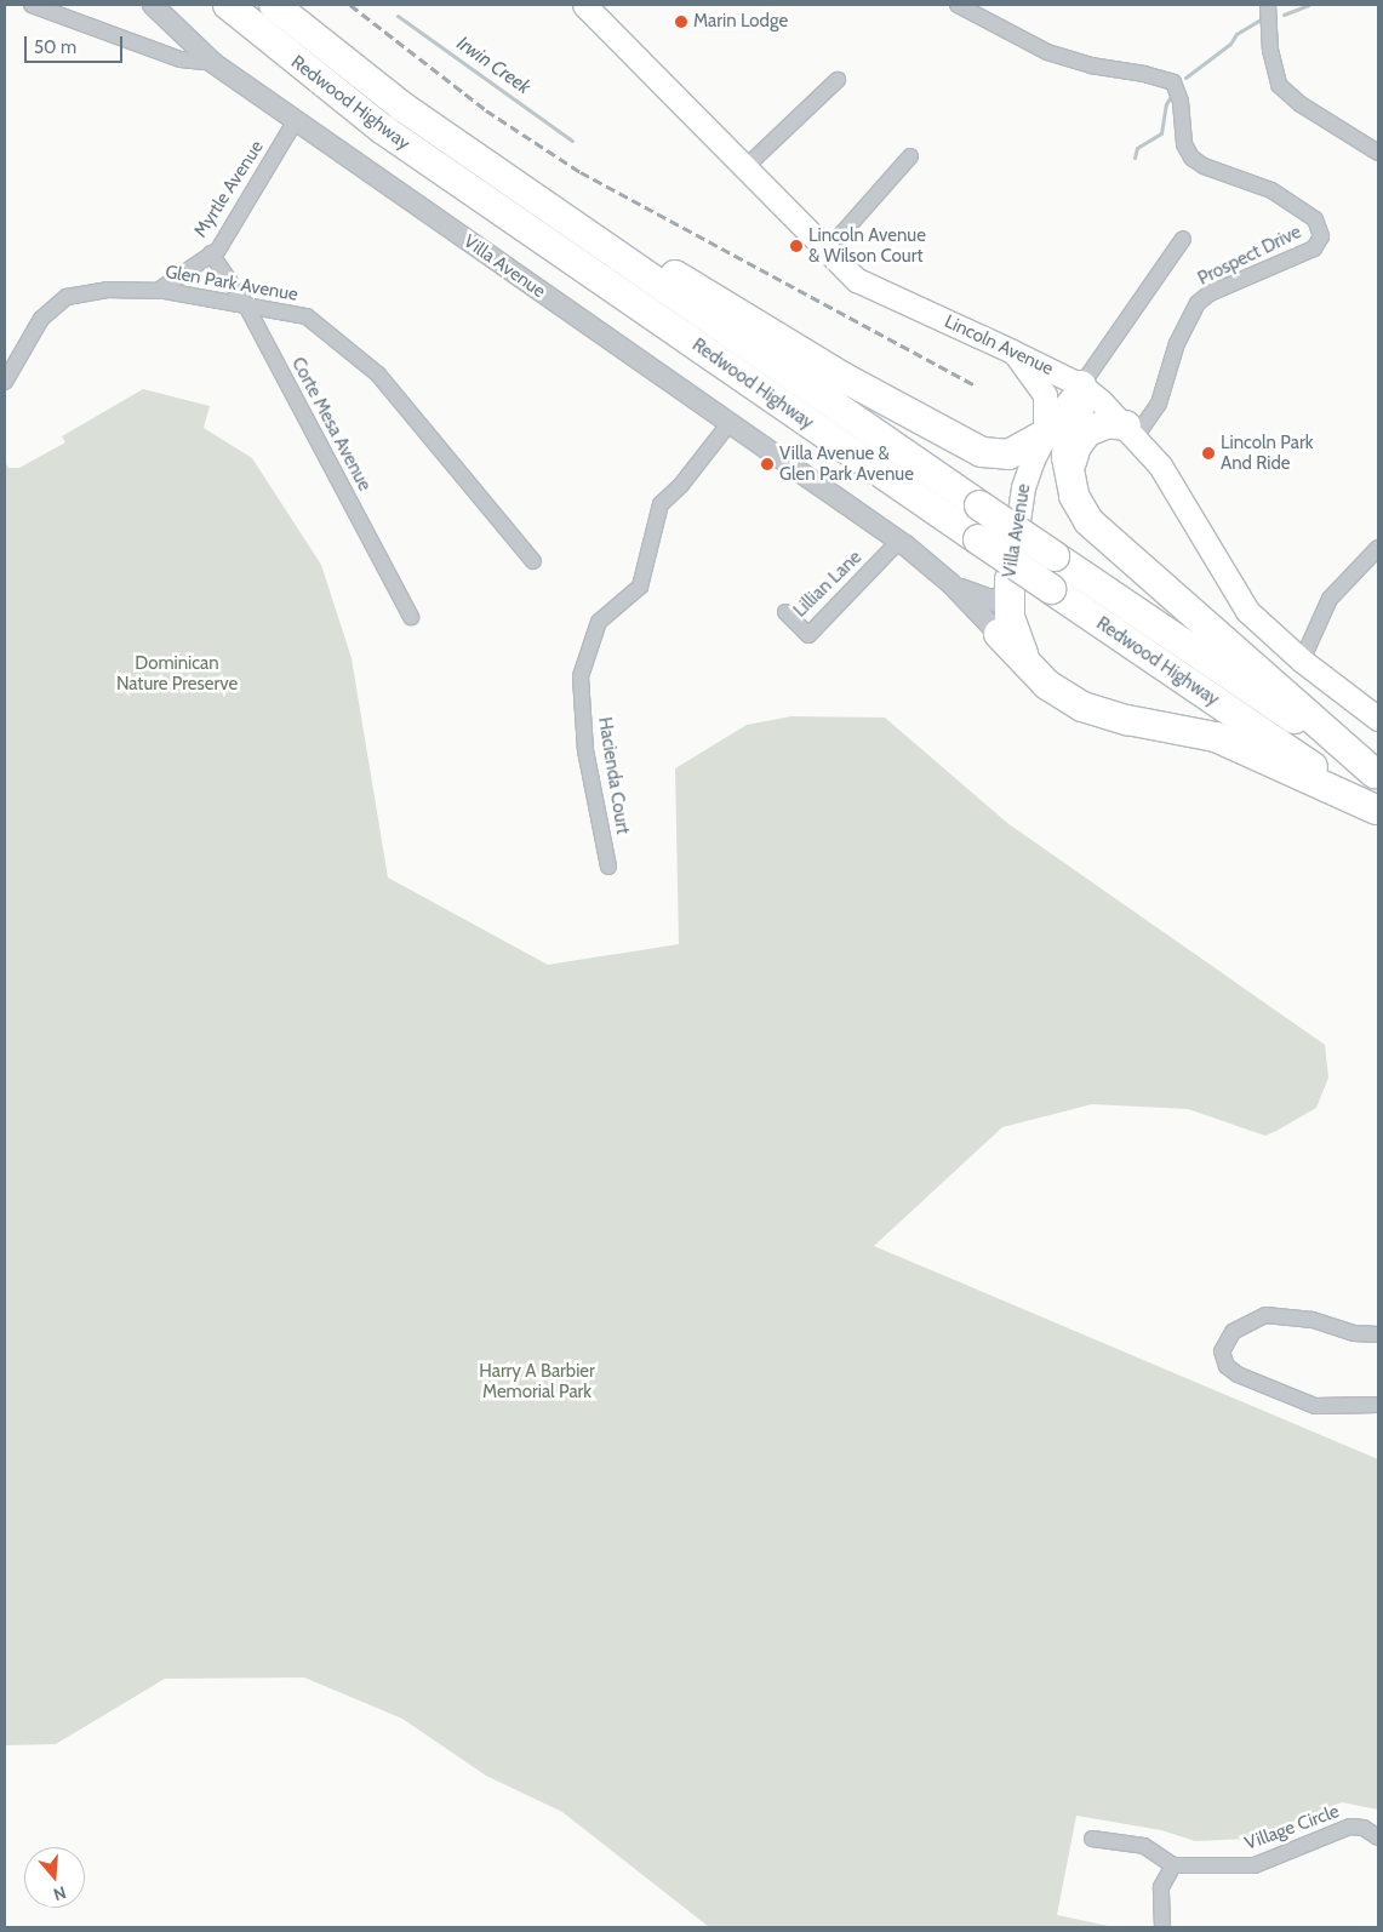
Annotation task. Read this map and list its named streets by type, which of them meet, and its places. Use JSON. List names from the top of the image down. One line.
{"streets":{"highway":["Redwood Highway"],"main road":["Villa Avenue","Lincoln Avenue"],"street":["Myrtle Avenue","Prospect Drive","Glen Park Avenue","Corte Mesa Avenue","Lillian Lane","Hacienda Court","Village Circle"]},"crossings":[["Myrtle Avenue","Villa Avenue"],["Myrtle Avenue","Glen Park Avenue"],["Myrtle Avenue","Corte Mesa Avenue"],["Prospect Drive","Lincoln Avenue"],["Villa Avenue","Lincoln Avenue"],["Villa Avenue","Lillian Lane"],["Villa Avenue","Hacienda Court"],["Glen Park Avenue","Corte Mesa Avenue"]],"water":["Irwin Creek"],"parks":["Dominican Nature Preserve","Harry A Barbier Memorial Park"],"places":["Marin Lodge","Lincoln Avenue & Wilson Court","Lincoln Park And Ride","Villa Avenue & Glen Park Avenue"],"scale_bar":"50 m","north":"bottom"}
